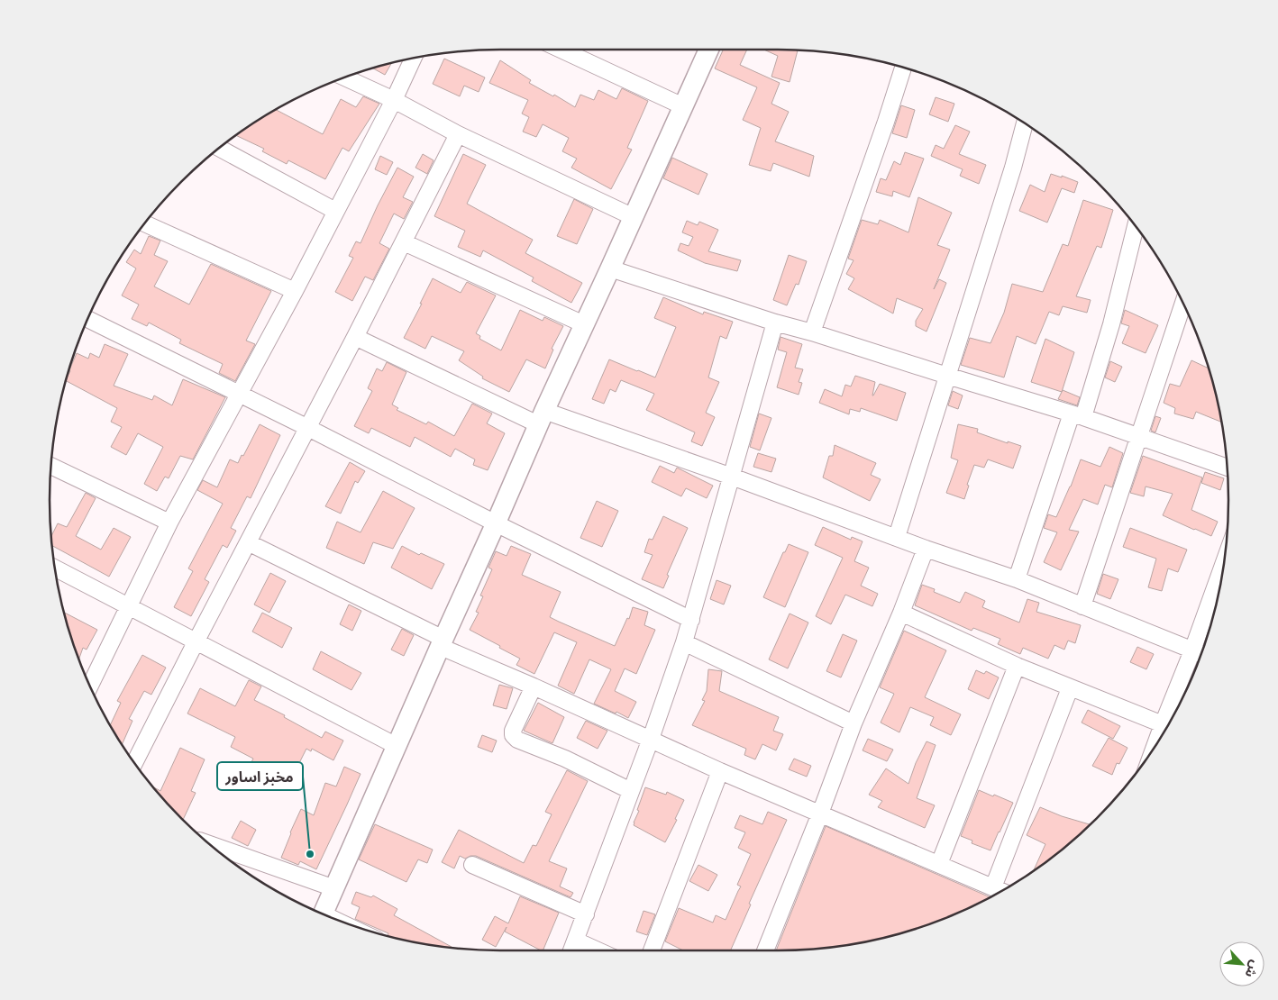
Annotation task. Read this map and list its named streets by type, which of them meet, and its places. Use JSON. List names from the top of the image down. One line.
{"places":["مخبز اساور"],"north":"bottom right"}
